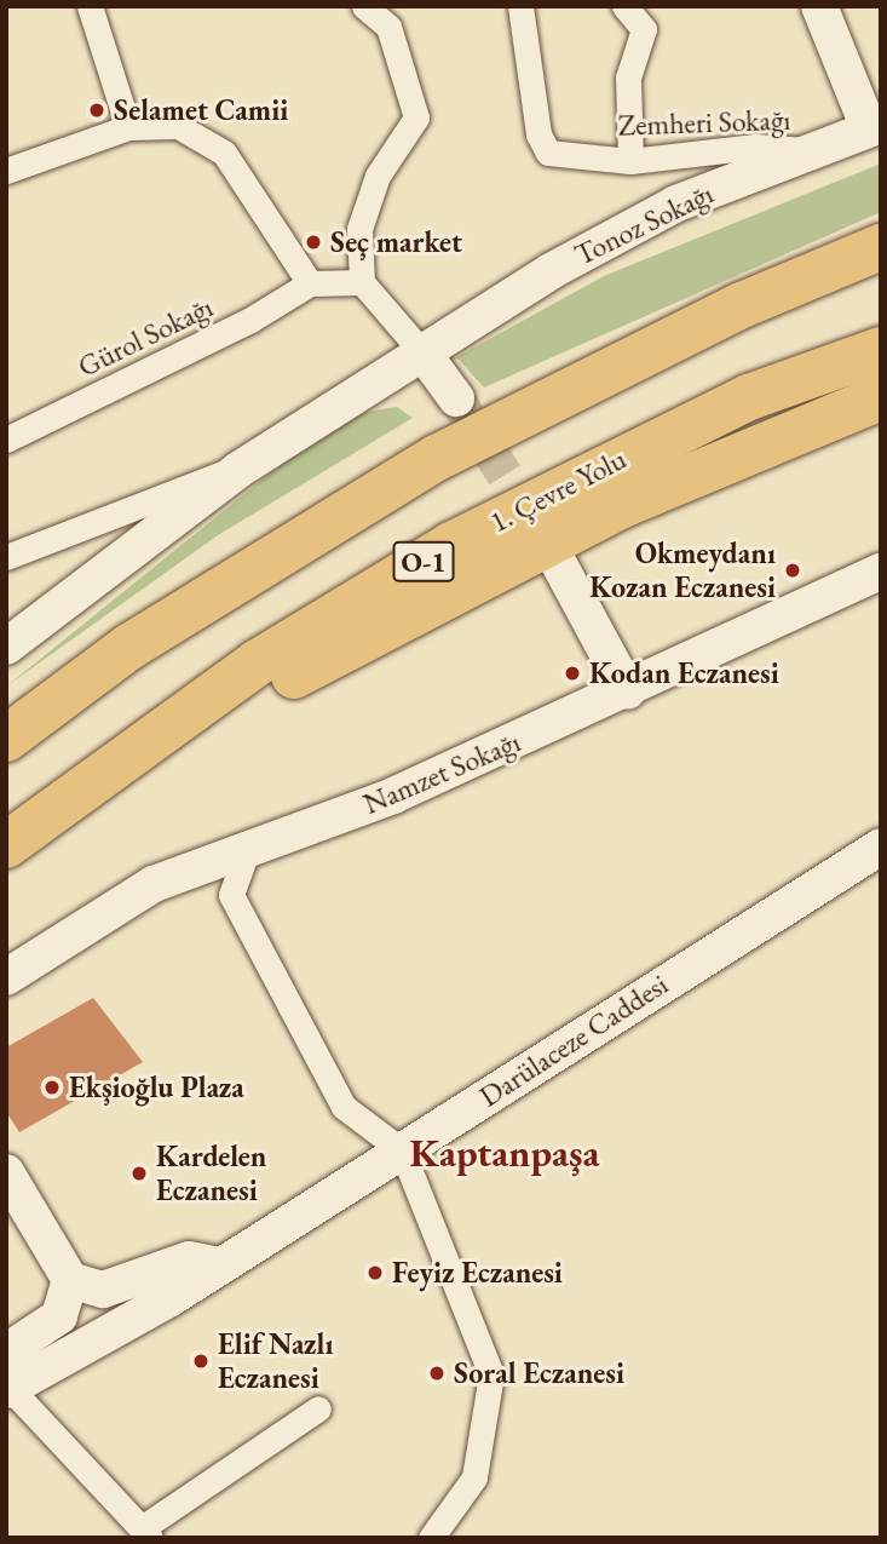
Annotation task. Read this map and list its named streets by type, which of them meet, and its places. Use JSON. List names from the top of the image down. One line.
{"streets":{"highway":["1. Çevre Yolu","O-1"],"main road":["Tonoz Sokağı","Namzet Sokağı","Darülaceze Caddesi"],"street":["Zemheri Sokağı","Gürol Sokağı"]},"crossings":[["Zemheri Sokağı","Tonoz Sokağı"]],"districts":["Kaptanpaşa"],"places":["Selamet Camii","Seç market","Okmeydanı Kozan Eczanesi","Kodan Eczanesi","Ekşioğlu Plaza","Kardelen Eczanesi","Feyiz Eczanesi","Elif Nazlı Eczanesi","Soral Eczanesi"]}
